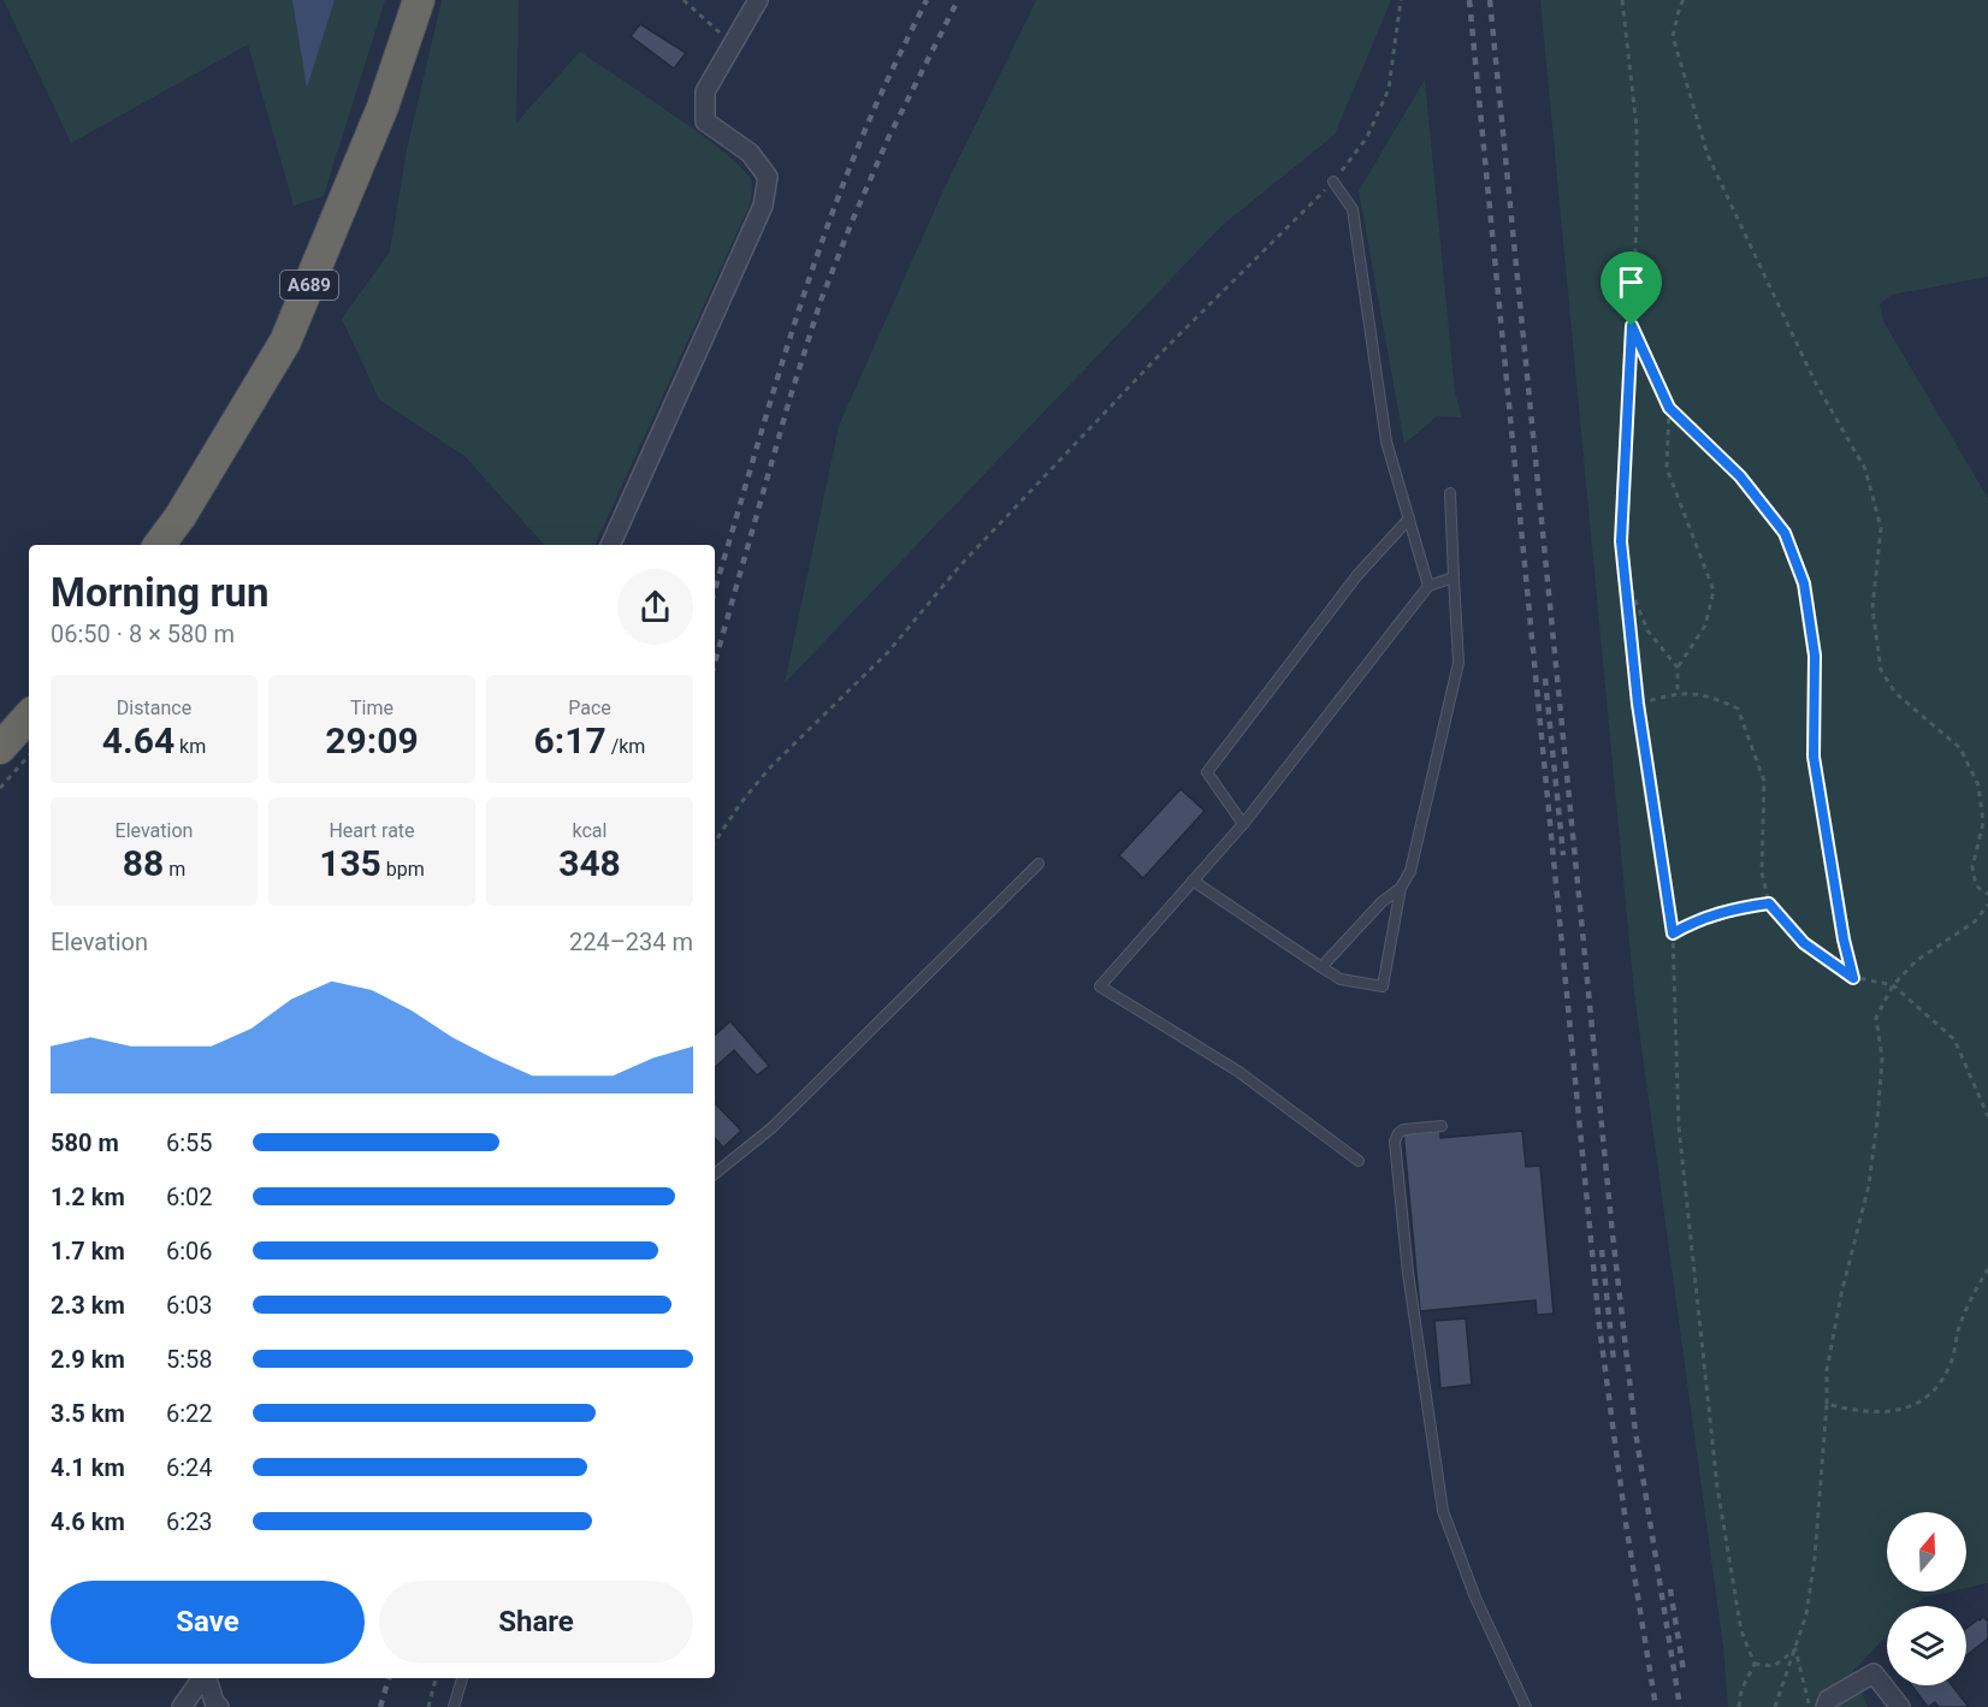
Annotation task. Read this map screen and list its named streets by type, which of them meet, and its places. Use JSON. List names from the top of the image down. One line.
{"streets":{"highway":["A689"]},"north":"top","page":{"heading":["Morning run","06:50 · 8 × 580 m"],"stats":[["Distance","4.64 km"],["Time","29:09"],["Pace","6:17 /km"],["Elevation","88 m"],["Heart rate","135 bpm"],["kcal","348"]],"chart":["Elevation","224–234 m"],"list":[{"name":"580 m","note":"6:55"},{"name":"1.2 km","note":"6:02"},{"name":"1.7 km","note":"6:06"},{"name":"2.3 km","note":"6:03"},{"name":"2.9 km","note":"5:58"},{"name":"3.5 km","note":"6:22"},{"name":"4.1 km","note":"6:24"},{"name":"4.6 km","note":"6:23"}],"buttons":["Save","Share"]}}
